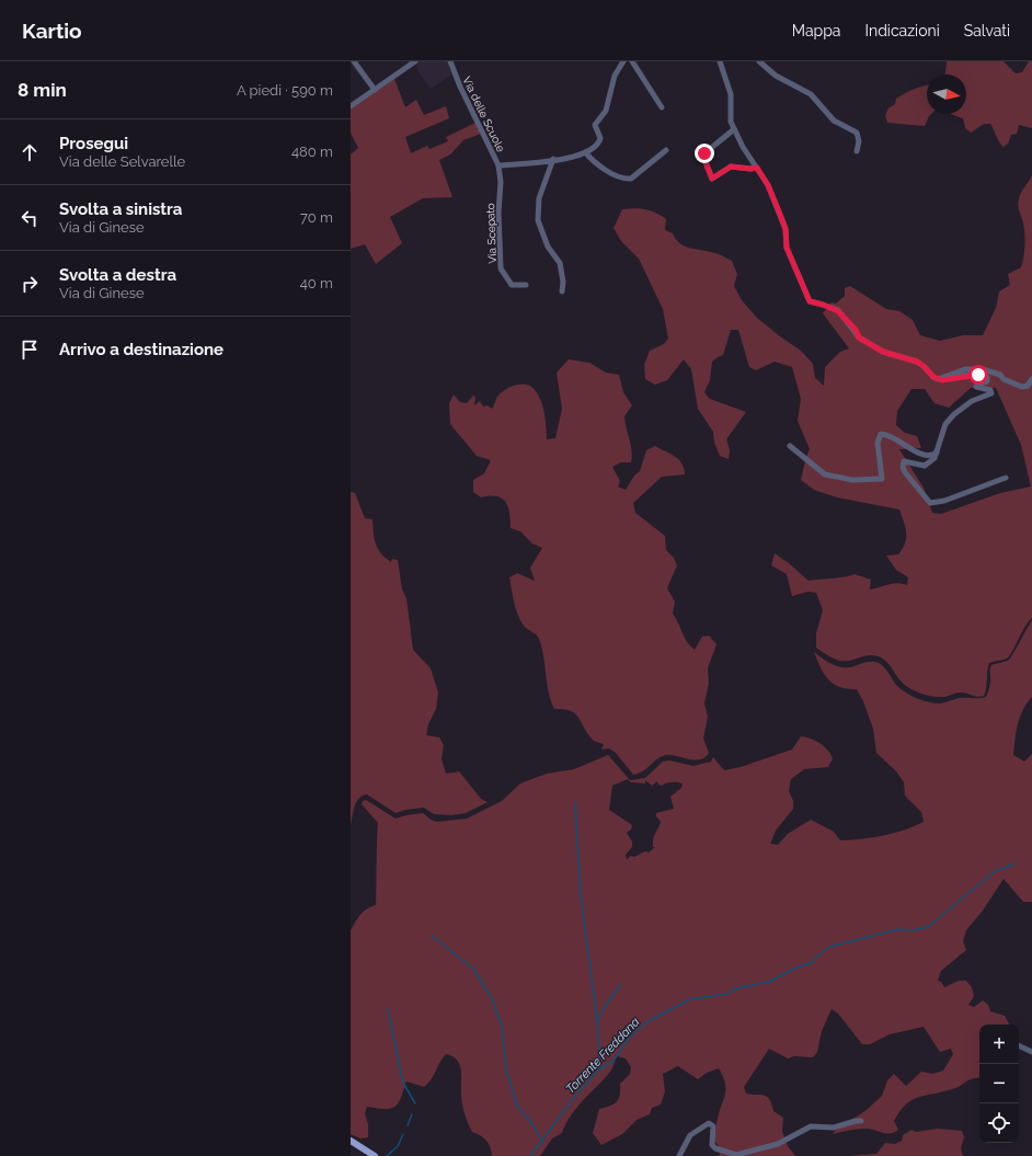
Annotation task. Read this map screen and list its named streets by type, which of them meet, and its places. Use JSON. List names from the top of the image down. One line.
{"streets":{"street":["Via delle Scuole","Via Scepato"]},"crossings":[["Via delle Scuole","Via Scepato"]],"water":["Torrente Freddana"],"north":"right","page":{"header":"Kartio","nav":["Mappa","Indicazioni","Salvati"],"heading":["8 min","A piedi · 590 m"],"list":[["Prosegui","Via delle Selvarelle","480 m"],["Svolta a sinistra","Via di Ginese","70 m"],["Svolta a destra","Via di Ginese","40 m"],"Arrivo a destinazione"],"map_buttons":["+","−"]}}
